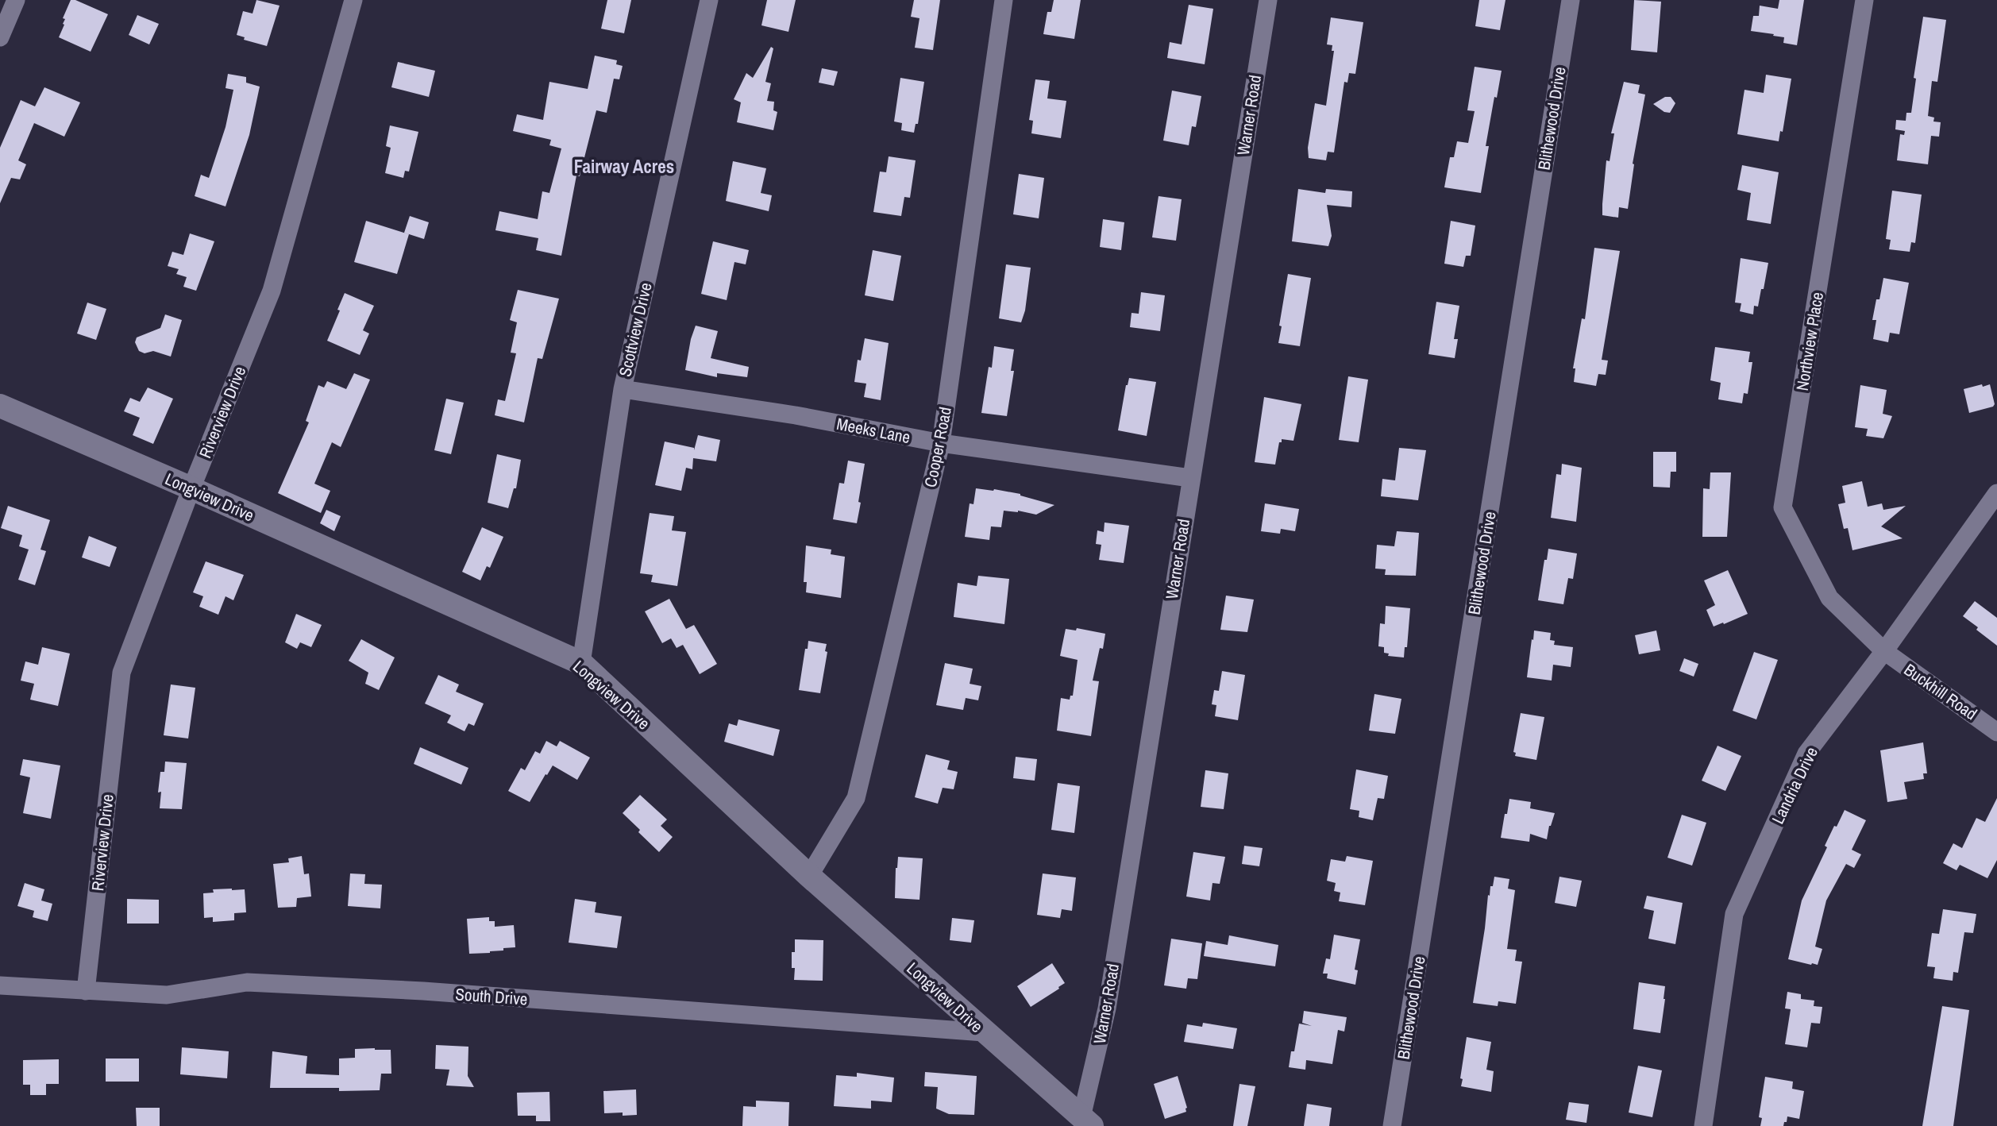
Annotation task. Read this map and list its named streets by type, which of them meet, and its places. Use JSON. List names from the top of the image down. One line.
{"streets":{"street":["Warner Road","Blithewood Drive","Scottview Drive","Northview Place","Riverview Drive","Meeks Lane","Cooper Road","Longview Drive","Buckhill Road","Landria Drive","South Drive"]},"crossings":[["Warner Road","Meeks Lane"],["Warner Road","Longview Drive"],["Scottview Drive","Meeks Lane"],["Scottview Drive","Longview Drive"],["Northview Place","Buckhill Road"],["Northview Place","Landria Drive"],["Riverview Drive","Longview Drive"],["Riverview Drive","South Drive"],["Meeks Lane","Cooper Road"],["Cooper Road","Longview Drive"],["Longview Drive","South Drive"],["Buckhill Road","Landria Drive"]],"districts":["Fairway Acres"]}
